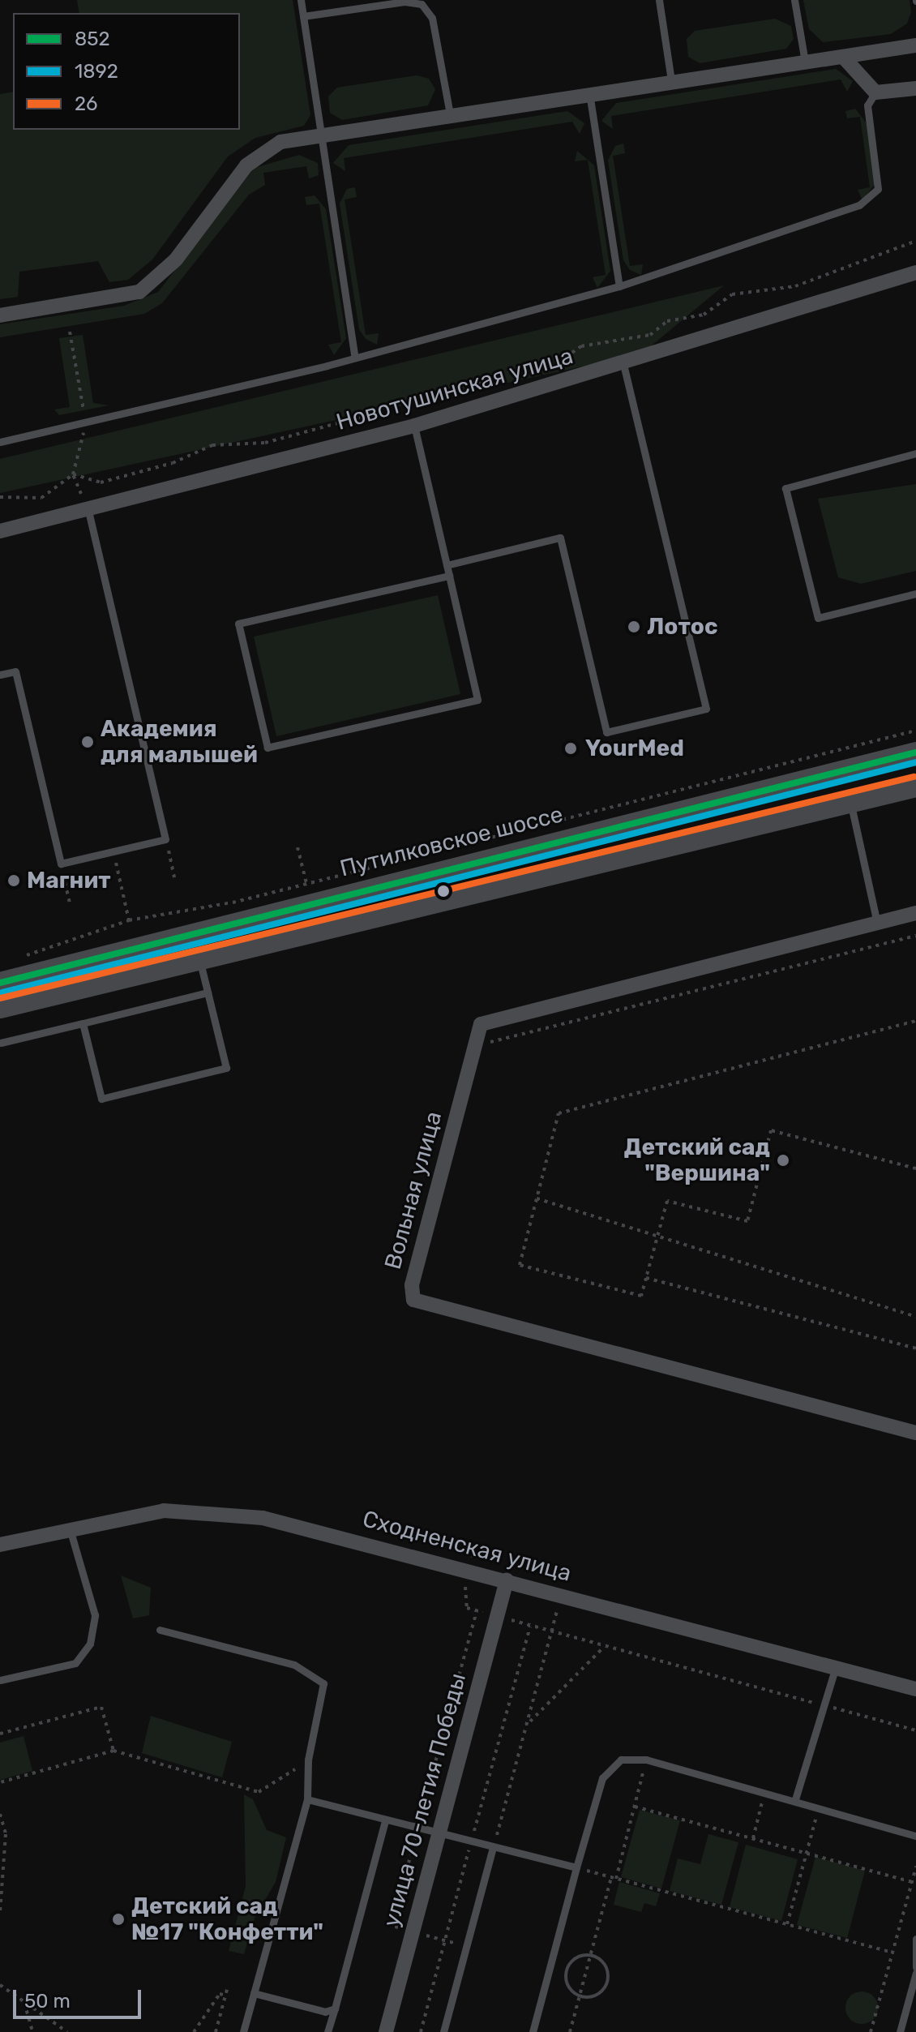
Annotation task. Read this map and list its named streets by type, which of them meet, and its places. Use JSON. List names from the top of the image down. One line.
{"streets":{"main road":["Путилковское шоссе"],"street":["Новотушинская улица","Вольная улица","Сходненская улица","улица 70-летия Победы"]},"crossings":[["Сходненская улица","улица 70-летия Победы"]],"places":["Лотос","Академия для малышей","YourMed","Магнит","Детский сад \"Вершина\"","Детский сад №17 \"Конфетти\""],"lines":["transit line 852","transit line 1892","transit line 26"],"legend":["852","1892","26"],"scale_bar":"50 m"}
